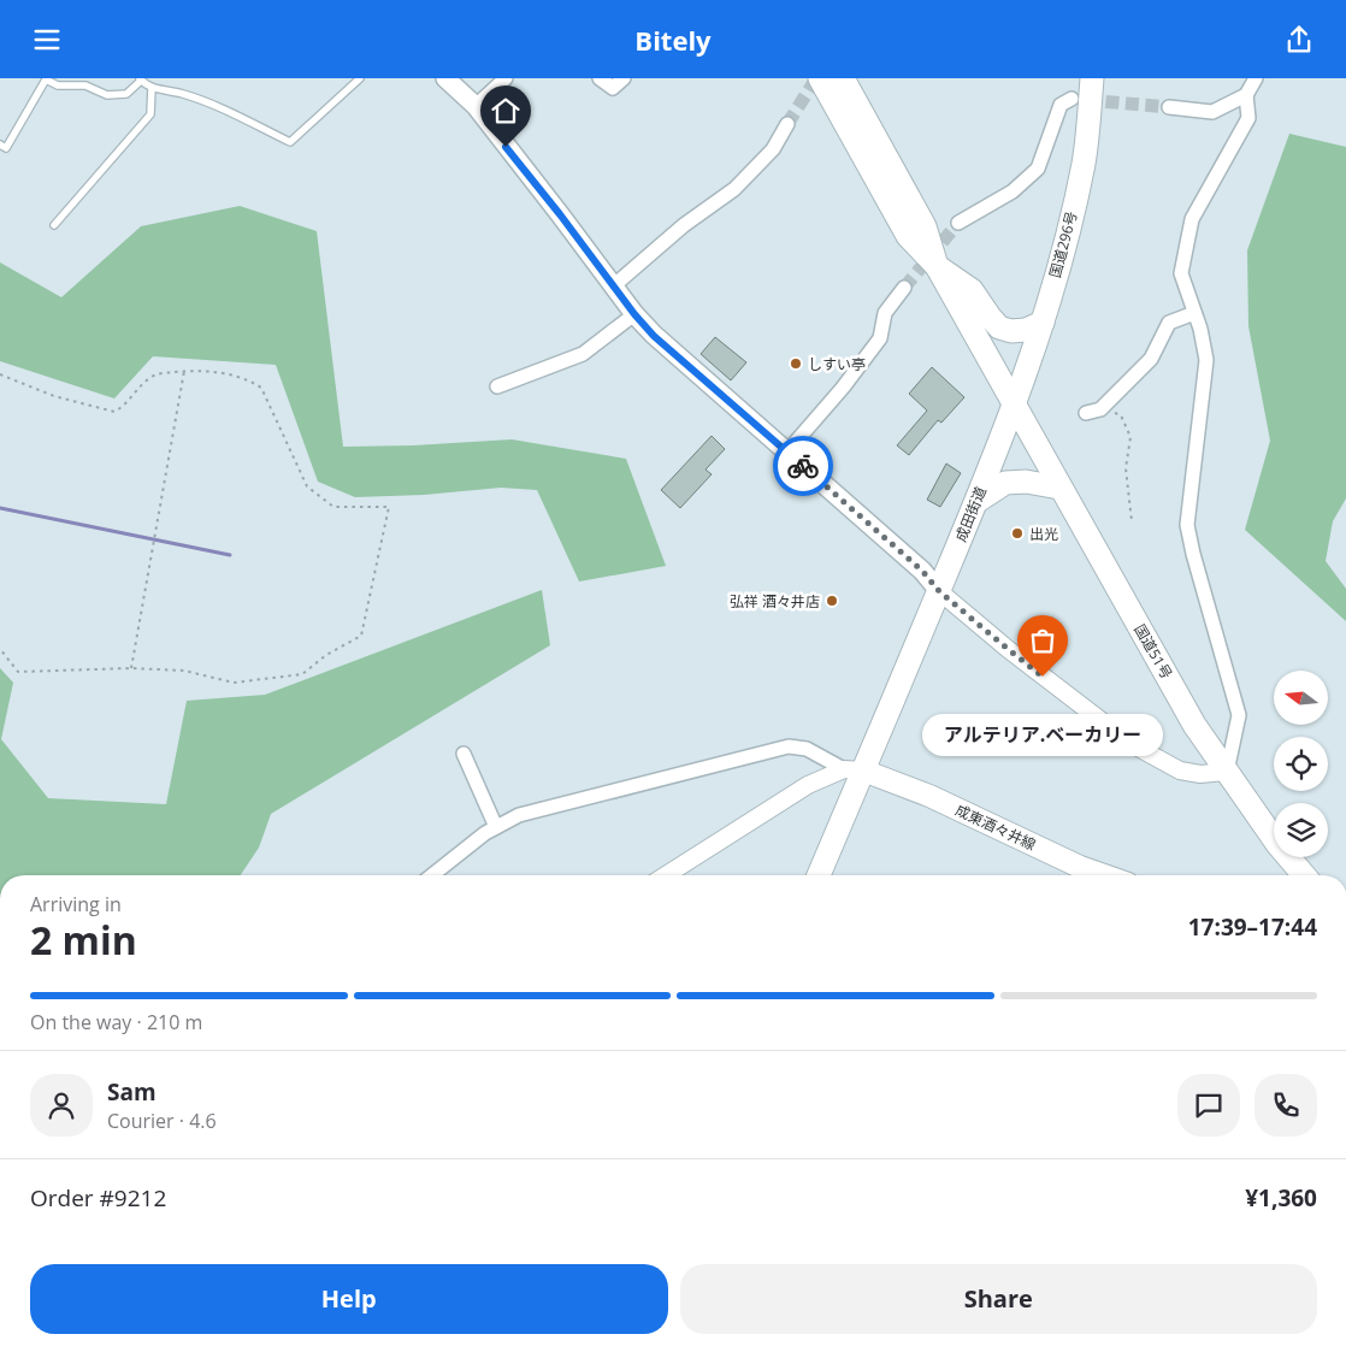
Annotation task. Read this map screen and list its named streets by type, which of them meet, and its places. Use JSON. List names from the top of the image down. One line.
{"streets":{"highway":["国道296号","成田街道","国道51号"],"main road":["成東酒々井線"]},"crossings":[["国道296号","成田街道"],["国道296号","国道51号"],["成田街道","国道51号"],["成田街道","成東酒々井線"]],"places":["しすい亭","出光","弘祥 酒々井店","アルテリア.ベーカリー"],"north":"left","page":{"header":"Bitely","bubble":"アルテリア.ベーカリー","heading":["2 min","Arriving in","17:39–17:44"],"panel":["Sam","Courier · 4.6","Order #9212","¥1,360"],"bar":"On the way · 210 m","buttons":["Help","Share"]}}
